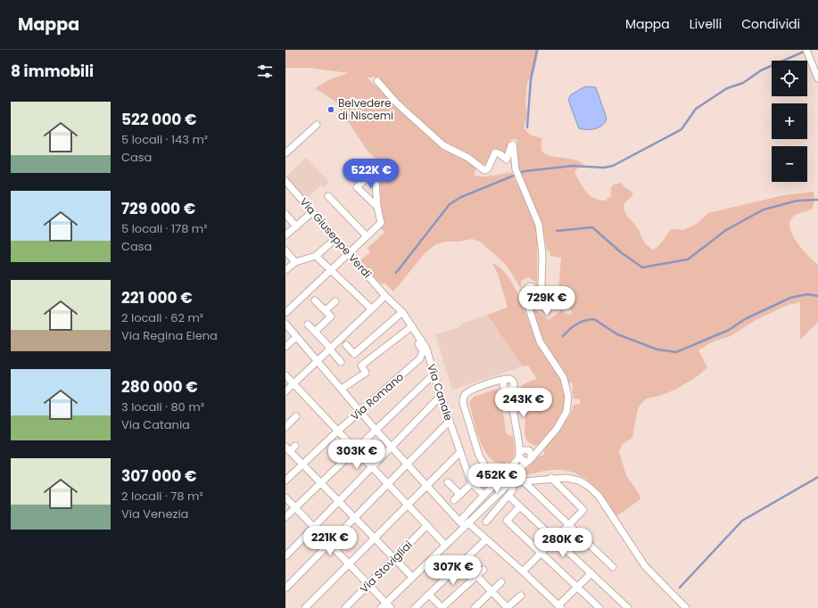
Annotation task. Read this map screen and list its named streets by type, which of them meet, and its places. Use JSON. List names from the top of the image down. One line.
{"streets":{"street":["Via Giuseppe Verdi","Via Canale","Via Romano","Via Stovigliai"]},"crossings":[["Via Giuseppe Verdi","Via Canale"],["Via Canale","Via Romano"]],"places":["Belvedere di Niscemi"],"page":{"header":"Mappa","nav":["Mappa","Livelli","Condividi"],"heading":"8 immobili","map_buttons":["+","−"],"list":[{"name":"522 000 €","note":"5 locali · 143 m² · Casa"},{"name":"729 000 €","note":"5 locali · 178 m² · Casa"},{"name":"221 000 €","note":"2 locali · 62 m² · Via Regina Elena"},{"name":"280 000 €","note":"3 locali · 80 m² · Via Catania"},{"name":"307 000 €","note":"2 locali · 78 m² · Via Venezia"}],"price":["522K €","729K €","243K €","303K €","452K €","221K €","280K €","307K €"]}}
